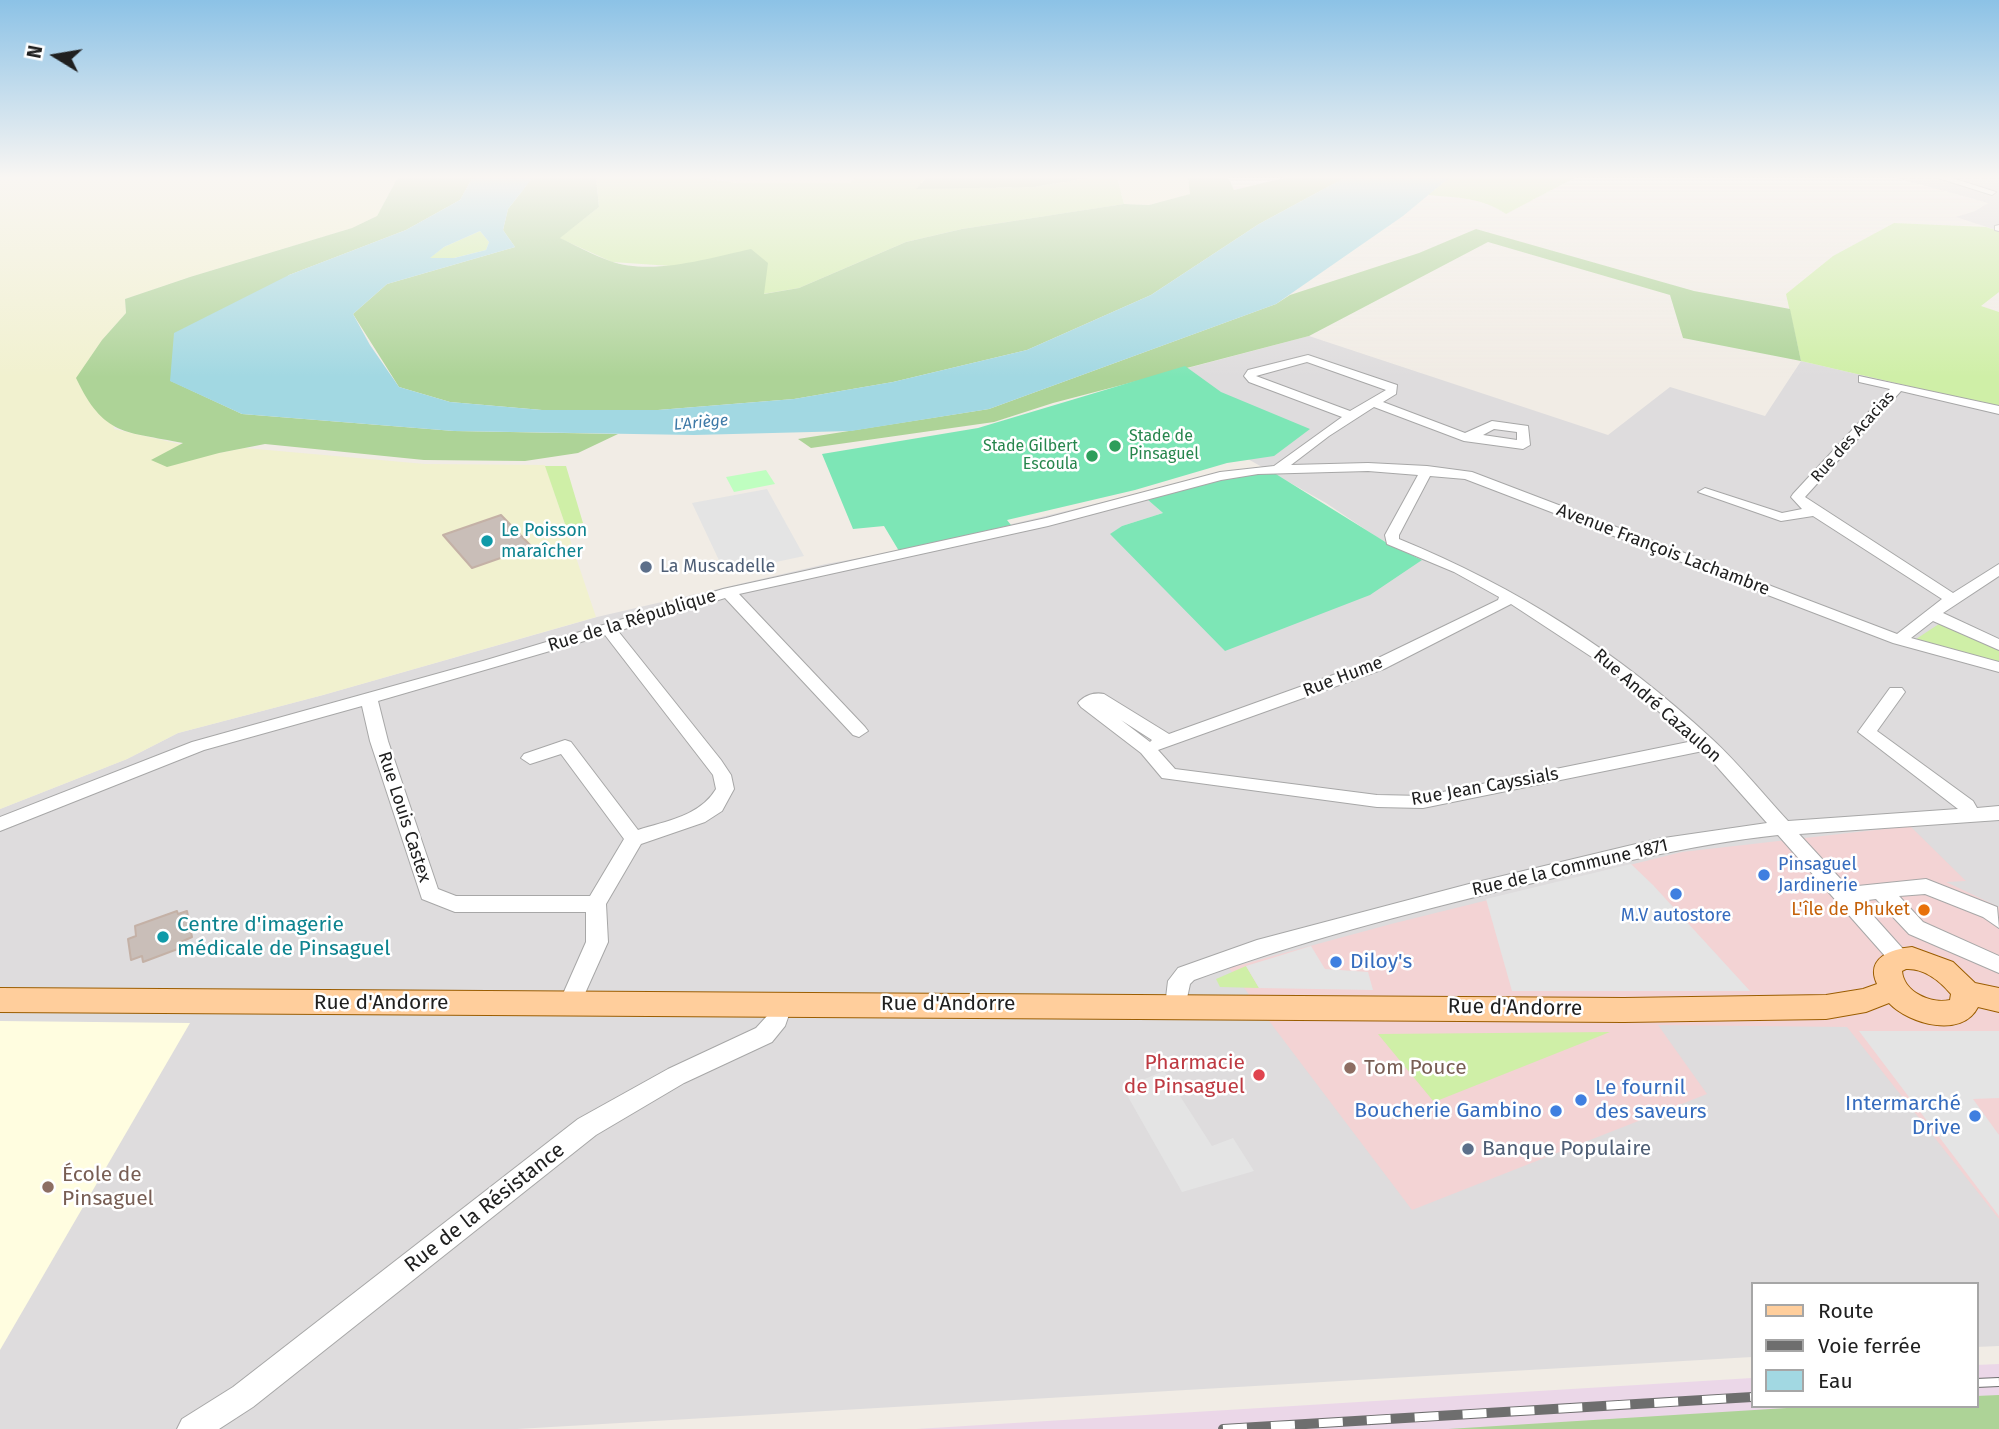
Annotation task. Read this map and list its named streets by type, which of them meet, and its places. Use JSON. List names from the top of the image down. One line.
{"streets":{"main road":["Rue d'Andorre"],"street":["Rue des Acacias","Avenue François Lachambre","Rue de la République","Rue Hume","Rue André Cazaulon","Rue Jean Cayssials","Rue Louis Castex","Rue de la Commune 1871","Rue de la Résistance"]},"crossings":[["Avenue François Lachambre","Rue de la République"],["Avenue François Lachambre","Rue André Cazaulon"],["Rue de la République","Rue Louis Castex"],["Rue Hume","Rue André Cazaulon"],["Rue Hume","Rue Jean Cayssials"],["Rue André Cazaulon","Rue Jean Cayssials"],["Rue André Cazaulon","Rue de la Commune 1871"],["Rue de la Commune 1871","Rue d'Andorre"],["Rue d'Andorre","Rue de la Résistance"]],"water":["L'Ariège"],"places":["Stade de Pinsaguel","Stade Gilbert Escoula","Le Poisson maraîcher","La Muscadelle","Pinsaguel Jardinerie","M.V autostore","L'île de Phuket","Centre d'imagerie médicale de Pinsaguel","Diloy's","Tom Pouce","Pharmacie de Pinsaguel","Le fournil des saveurs","Boucherie Gambino","Intermarché Drive","Banque Populaire","École de Pinsaguel"],"legend":["Route","Voie ferrée","Eau"],"north":"left"}
